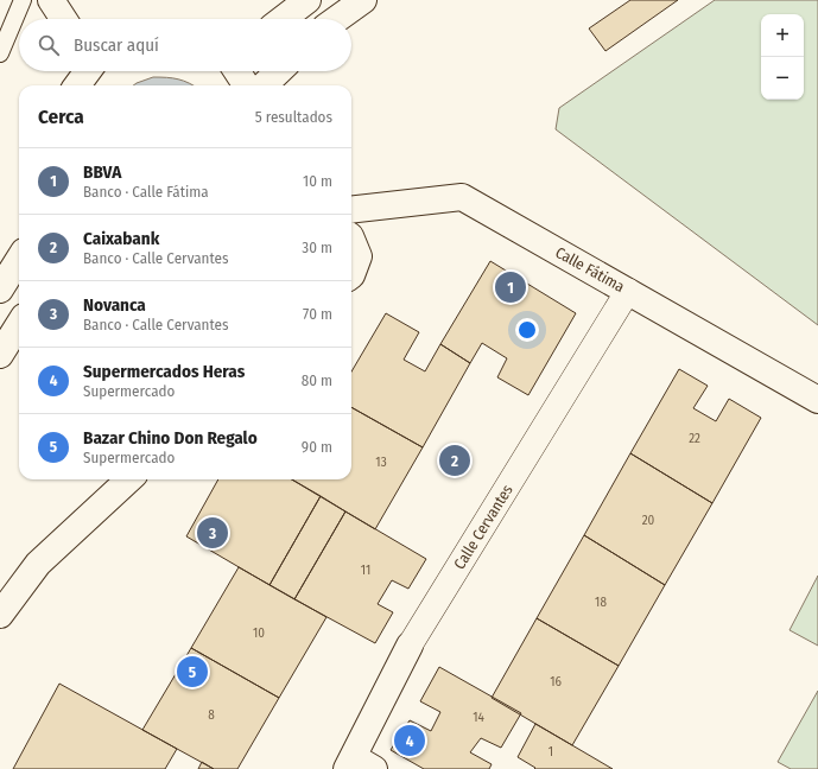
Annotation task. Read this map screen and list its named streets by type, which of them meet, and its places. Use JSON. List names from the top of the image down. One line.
{"streets":{"street":["Calle Fátima","Calle Cervantes"]},"crossings":[["Calle Fátima","Calle Cervantes"]],"house_numbers":["22","13","20","11","18","10","16","8","14","1"],"page":{"map_buttons":["+","−"],"search":"Buscar aquí","heading":["Cerca","5 resultados"],"list":[{"mark":"1","name":"BBVA","note":"Banco · Calle Fátima","value":"10 m"},{"mark":"2","name":"Caixabank","note":"Banco · Calle Cervantes","value":"30 m"},{"mark":"3","name":"Novanca","note":"Banco · Calle Cervantes","value":"70 m"},{"mark":"4","name":"Supermercados Heras","note":"Supermercado","value":"80 m"},{"mark":"5","name":"Bazar Chino Don Regalo","note":"Supermercado","value":"90 m"}],"pins":["1","2","3","5","4"]}}
